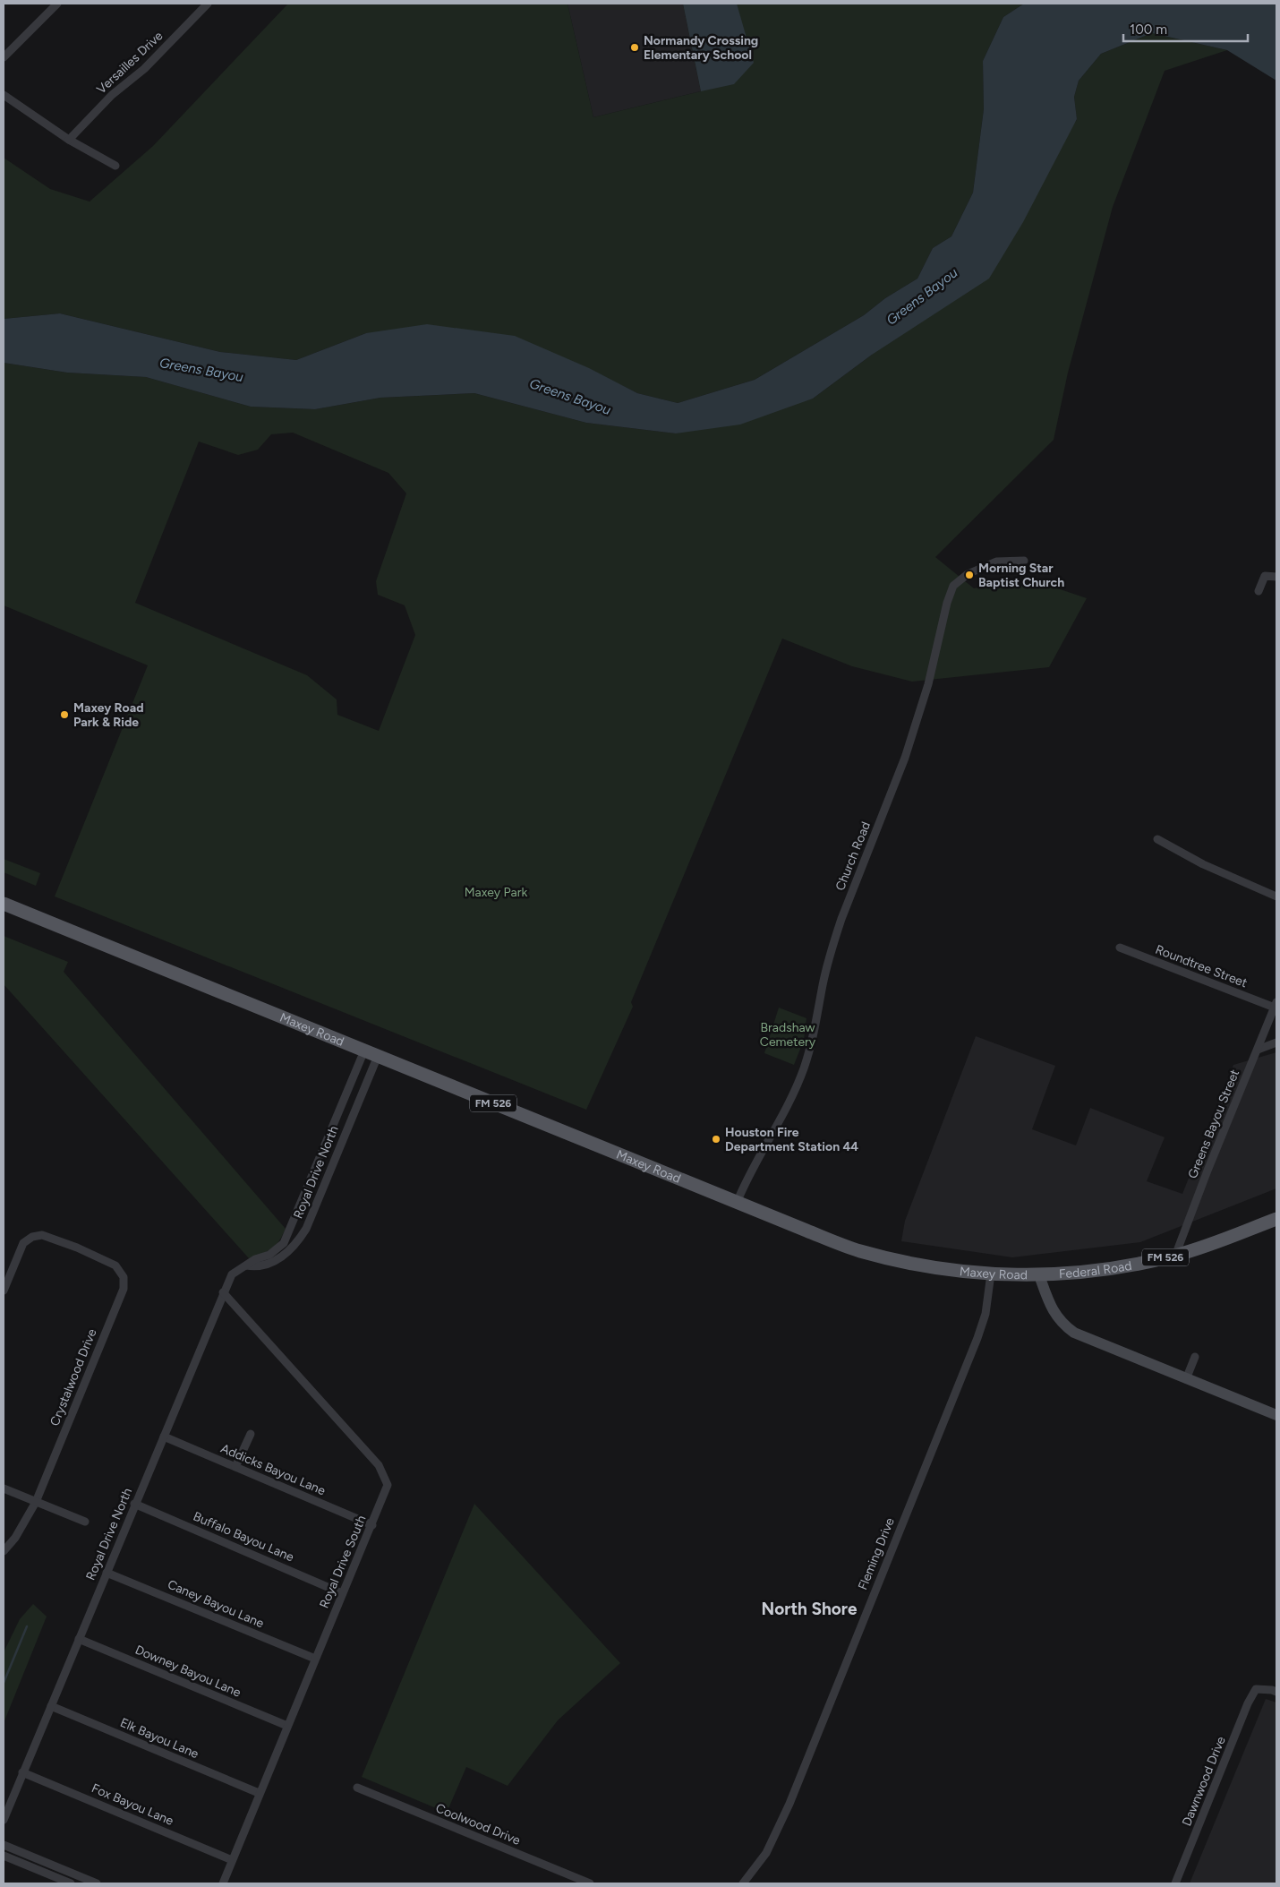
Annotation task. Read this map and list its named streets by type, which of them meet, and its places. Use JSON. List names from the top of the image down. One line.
{"streets":{"main road":["Maxey Road","FM 526","Federal Road"],"street":["Versailles Drive","Church Road","Roundtree Street","Greens Bayou Street","Royal Drive North","Crystalwood Drive","Addicks Bayou Lane","Buffalo Bayou Lane","Fleming Drive","Royal Drive South","Caney Bayou Lane","Downey Bayou Lane","Elk Bayou Lane","Dawnwood Drive","Fox Bayou Lane","Coolwood Drive"]},"crossings":[["Church Road","Maxey Road"],["Roundtree Street","Greens Bayou Street"],["Maxey Road","Royal Drive North"],["Maxey Road","Federal Road"],["Maxey Road","Fleming Drive"],["Greens Bayou Street","Federal Road"],["Royal Drive North","Addicks Bayou Lane"],["Royal Drive North","Buffalo Bayou Lane"],["Royal Drive North","Royal Drive South"],["Royal Drive North","Caney Bayou Lane"],["Royal Drive North","Downey Bayou Lane"],["Royal Drive North","Elk Bayou Lane"],["Royal Drive North","Fox Bayou Lane"],["Addicks Bayou Lane","Royal Drive South"],["Buffalo Bayou Lane","Royal Drive South"],["Royal Drive South","Caney Bayou Lane"],["Royal Drive South","Downey Bayou Lane"],["Royal Drive South","Elk Bayou Lane"],["Royal Drive South","Fox Bayou Lane"]],"districts":["North Shore"],"water":["Greens Bayou"],"parks":["Maxey Park","Bradshaw Cemetery"],"places":["Normandy Crossing Elementary School","Morning Star Baptist Church","Maxey Road Park & Ride","Houston Fire Department Station 44"],"scale_bar":"100 m"}
